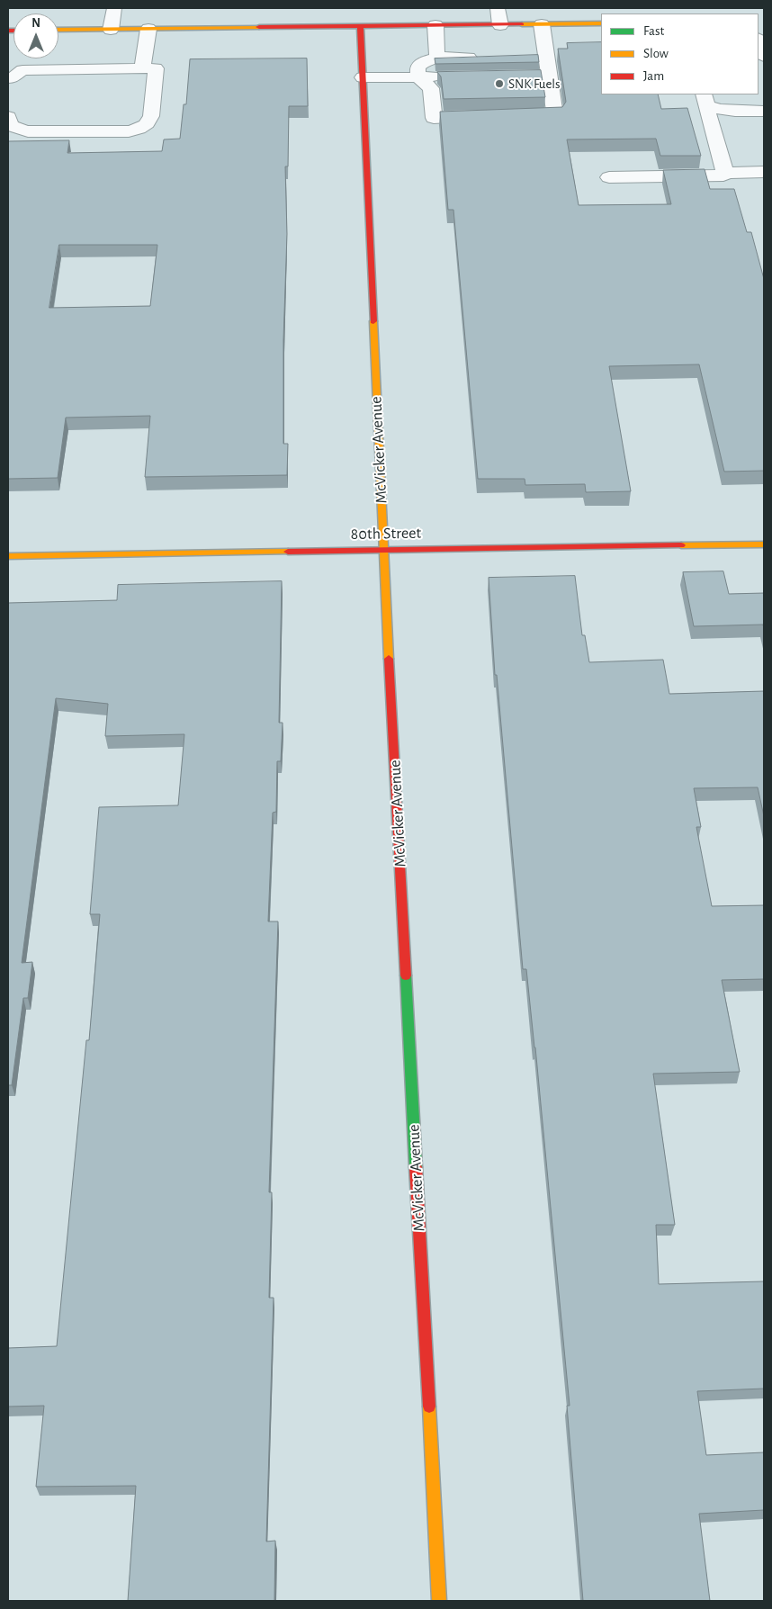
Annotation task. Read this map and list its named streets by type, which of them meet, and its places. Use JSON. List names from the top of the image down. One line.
{"streets":{"street":["McVicker Avenue","80th Street"]},"crossings":[["McVicker Avenue","80th Street"]],"places":["SNK Fuels"],"legend":["Fast","Slow","Jam"],"north":"top"}
